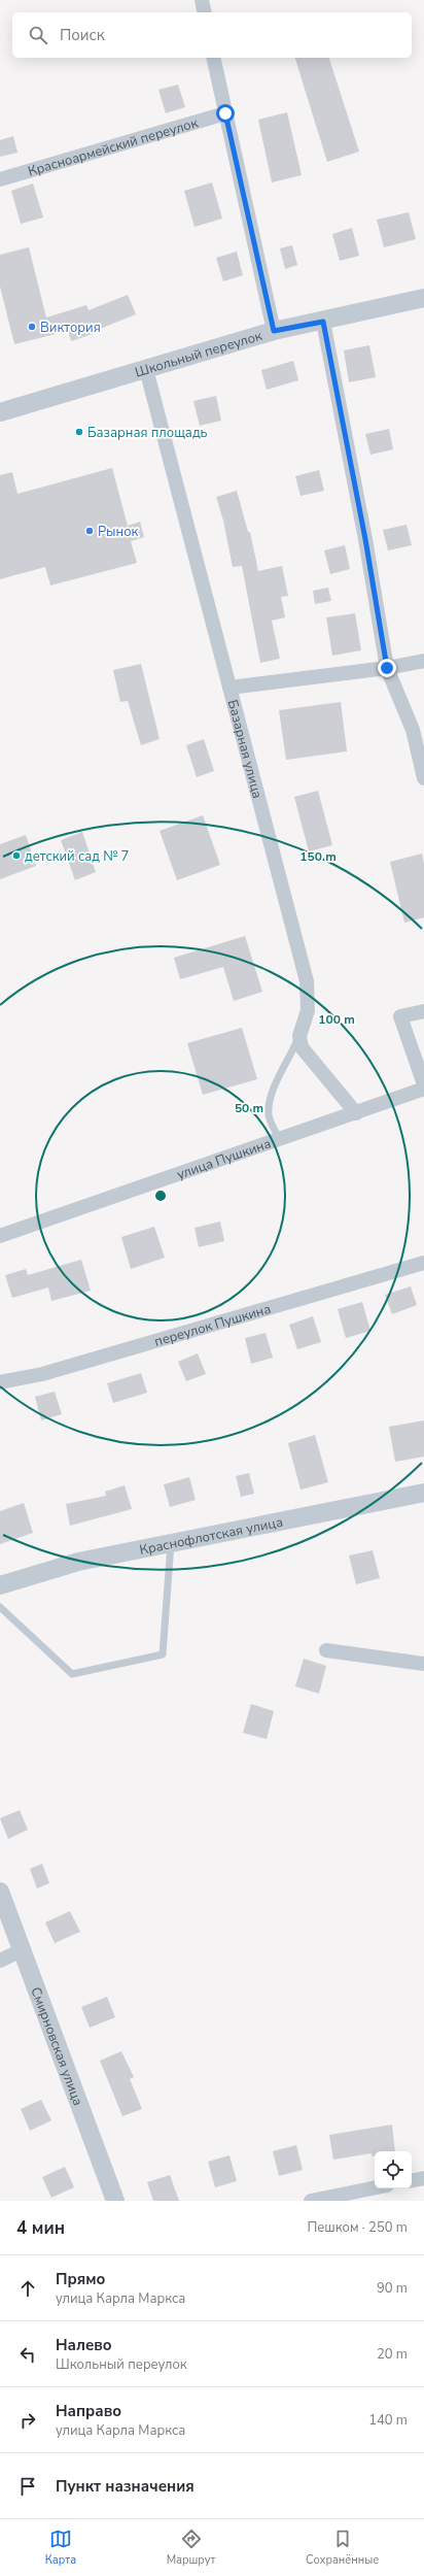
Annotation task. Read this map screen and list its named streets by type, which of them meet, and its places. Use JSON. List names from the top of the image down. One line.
{"streets":{"street":["Красноармейский переулок","Школьный переулок","Базарная улица","улица Пушкина","переулок Пушкина","Краснофлотская улица","Смирновская улица"]},"crossings":[["Школьный переулок","Базарная улица"]],"places":["Виктория","Базарная площадь","Рынок","детский сад № 7"],"page":{"search":"Поиск","heading":["4 мин","Пешком · 250 m"],"list":[["Прямо","улица Карла Маркса","90 m"],["Налево","Школьный переулок","20 m"],["Направо","улица Карла Маркса","140 m"],"Пункт назначения"],"nav":["Карта","Маршрут","Сохранённые"]},"rings":["150 m","100 m","50 m"]}
